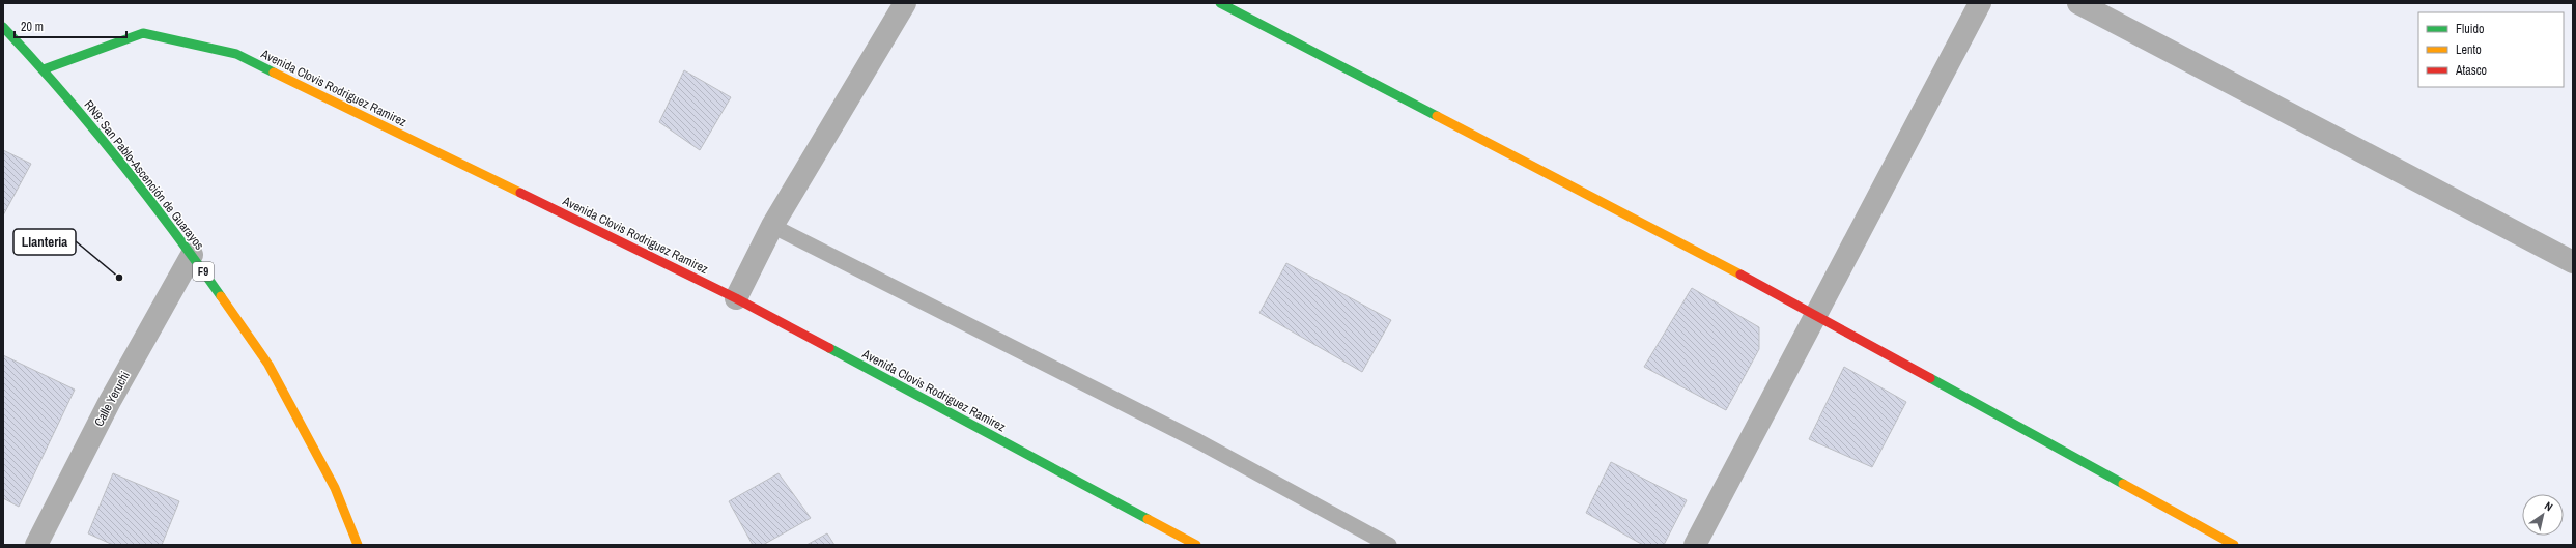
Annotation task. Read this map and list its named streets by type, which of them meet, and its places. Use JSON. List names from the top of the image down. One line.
{"streets":{"main road":["Avenida Clovis Rodriguez Ramirez","RN9: San Pablo-Ascención de Guarayos","F9"],"street":["Calle Yeruchi"]},"crossings":[["Avenida Clovis Rodriguez Ramirez","RN9: San Pablo-Ascención de Guarayos"],["RN9: San Pablo-Ascención de Guarayos","Calle Yeruchi"]],"places":["Llanteria"],"legend":["Fluido","Lento","Atasco"],"scale_bar":"20 m","north":"top right"}
